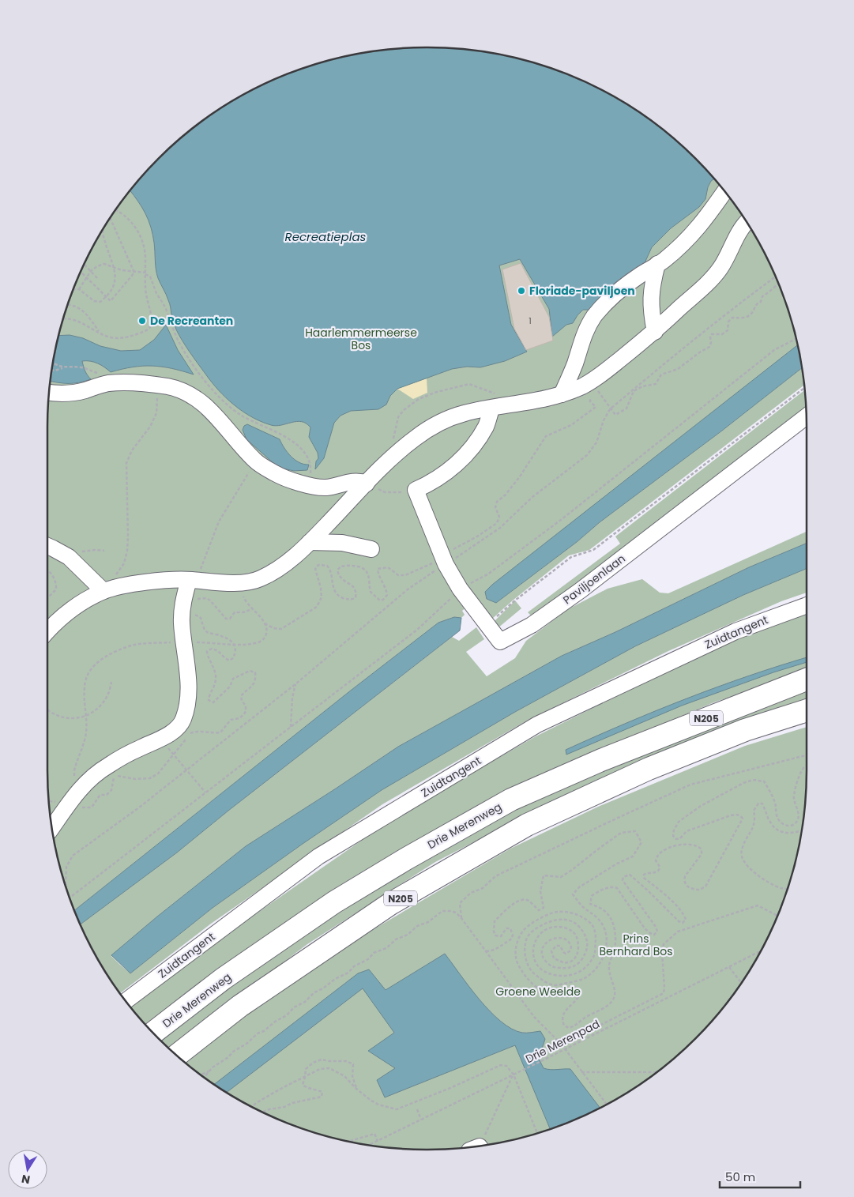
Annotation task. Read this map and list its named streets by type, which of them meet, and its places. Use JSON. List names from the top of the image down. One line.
{"streets":{"highway":["N205","Drie Merenweg"],"street":["Paviljoenlaan","Zuidtangent"],"path":["Drie Merenpad"]},"water":["Recreatieplas"],"parks":["Haarlemmermeerse Bos","Prins Bernhard Bos","Groene Weelde"],"places":["Floriade-paviljoen","De Recreanten"],"house_numbers":["1"],"scale_bar":"50 m","north":"bottom"}
